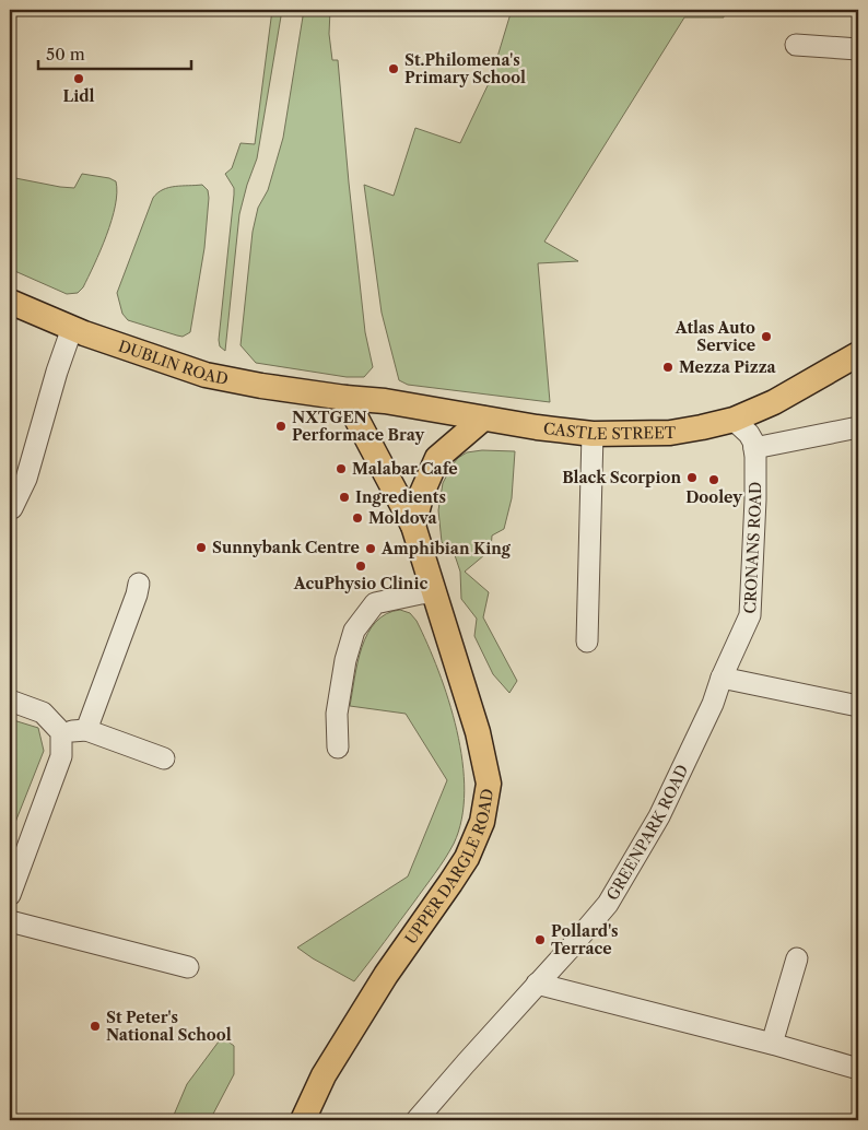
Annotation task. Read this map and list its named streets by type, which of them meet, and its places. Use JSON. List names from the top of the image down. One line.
{"streets":{"main road":["DUBLIN ROAD","CASTLE STREET","UPPER DARGLE ROAD"],"street":["CRONANS ROAD","GREENPARK ROAD"]},"crossings":[["DUBLIN ROAD","CASTLE STREET"],["DUBLIN ROAD","UPPER DARGLE ROAD"],["CASTLE STREET","UPPER DARGLE ROAD"],["CRONANS ROAD","GREENPARK ROAD"]],"places":["St.Philomena's Primary School","Lidl","Atlas Auto Service","Mezza Pizza","NXTGEN Performace Bray","Malabar Cafe","Black Scorpion","Dooley","Ingredients","Moldova","Sunnybank Centre","Amphibian King","AcuPhysio Clinic","Pollard's Terrace","St Peter's National School"],"scale_bar":"50 m"}
